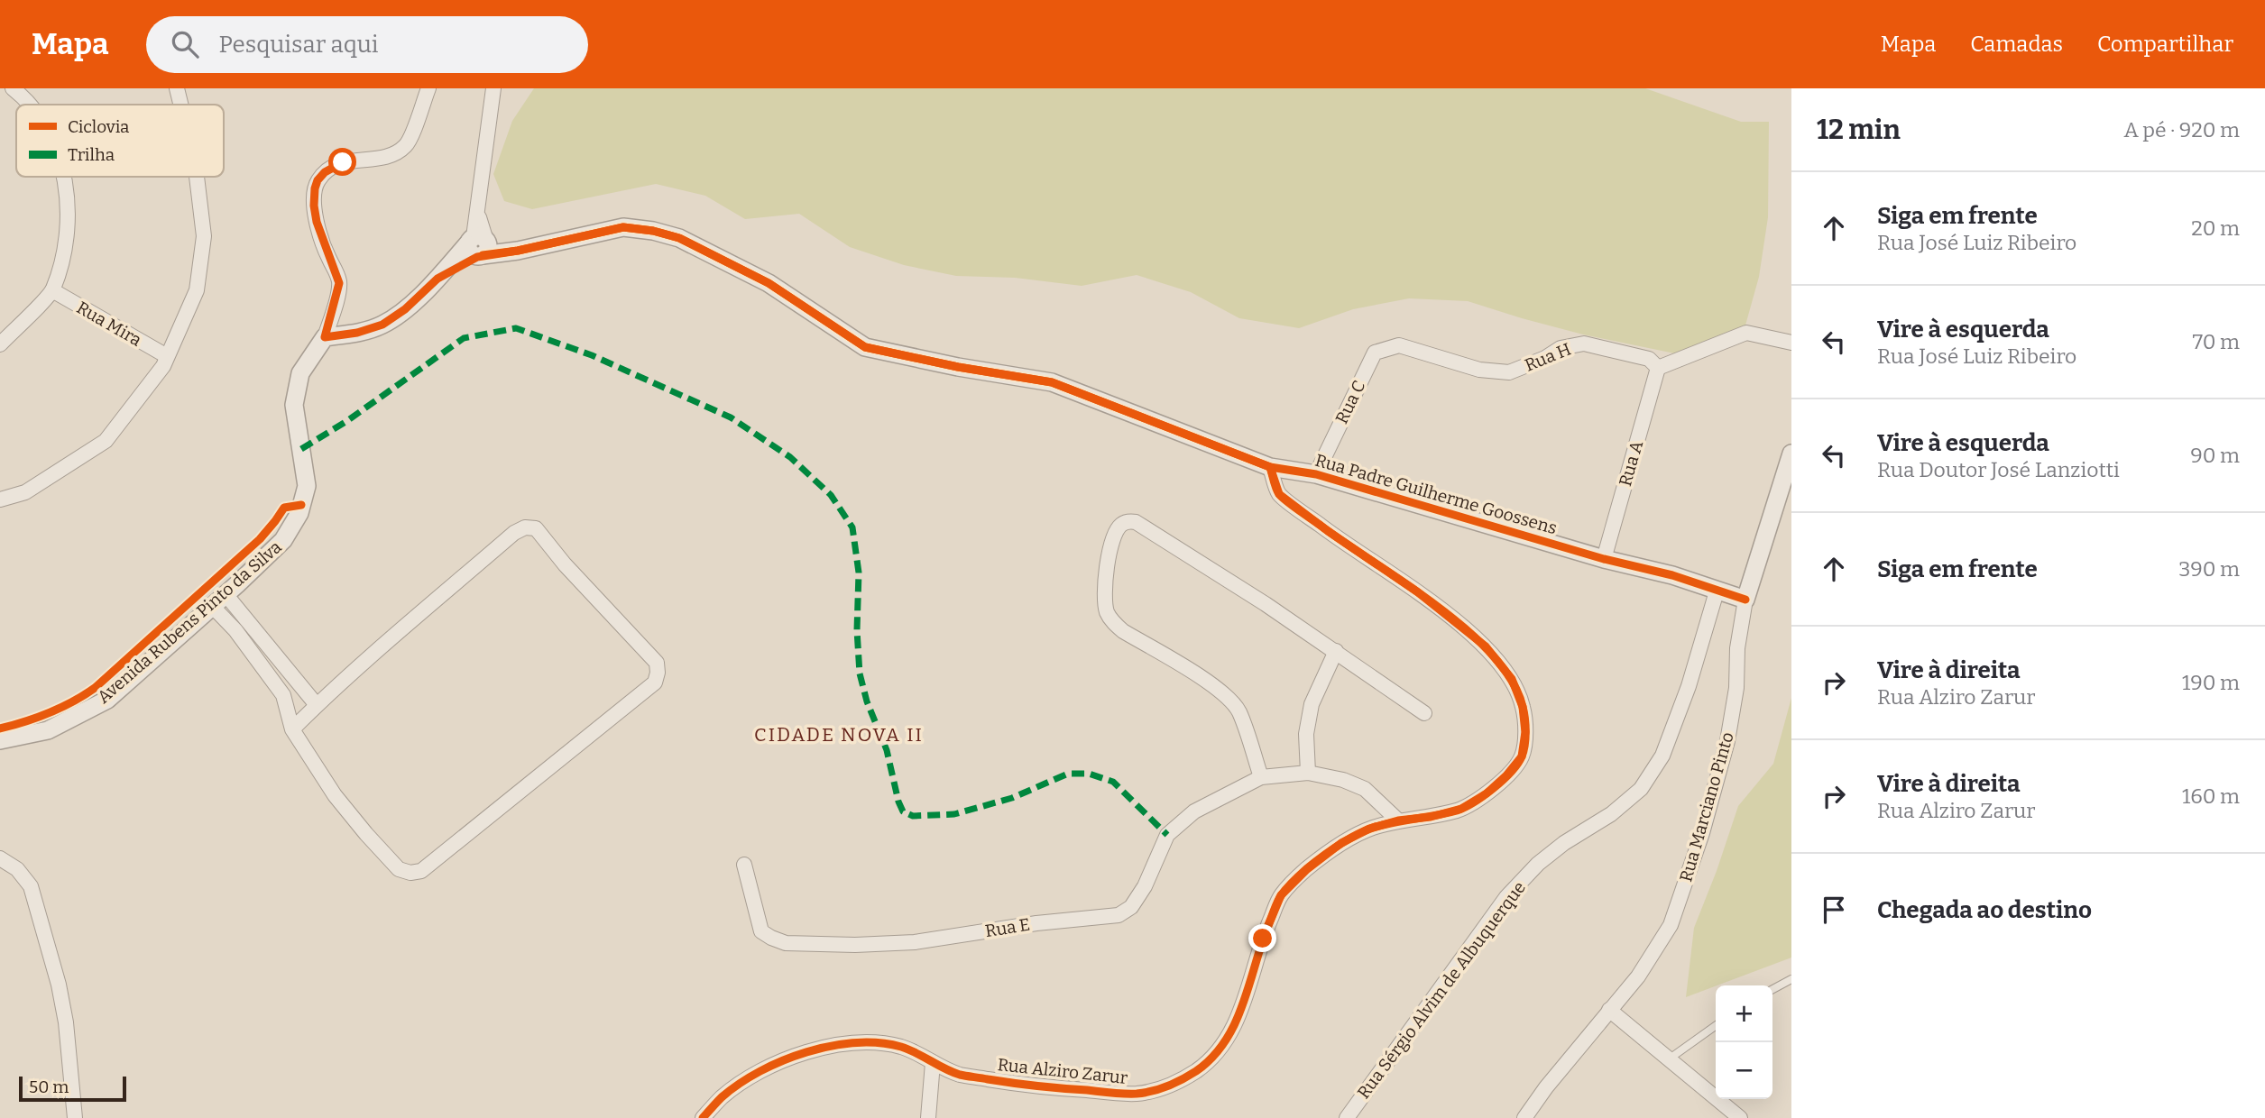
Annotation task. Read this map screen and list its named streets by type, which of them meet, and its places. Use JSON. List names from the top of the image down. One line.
{"streets":{"street":["Rua Mira","Rua H","Rua C","Rua A","Rua Padre Guilherme Goossens","Avenida Rubens Pinto da Silva","Rua Marciano Pinto","Rua E","Rua Sérgio Alvim de Albuquerque","Rua Alziro Zarur"]},"crossings":[["Rua H","Rua C"],["Rua H","Rua A"],["Rua C","Rua Padre Guilherme Goossens"],["Rua A","Rua Padre Guilherme Goossens"],["Rua Padre Guilherme Goossens","Rua Marciano Pinto"],["Rua Padre Guilherme Goossens","Rua Sérgio Alvim de Albuquerque"],["Rua Padre Guilherme Goossens","Rua Alziro Zarur"]],"districts":["CIDADE NOVA II"],"legend":["Ciclovia","Trilha"],"scale_bar":"50 m","page":{"header":"Mapa","search":"Pesquisar aqui","nav":["Mapa","Camadas","Compartilhar"],"heading":["12 min","A pé · 920 m"],"list":[["Siga em frente","Rua José Luiz Ribeiro","20 m"],["Vire à esquerda","Rua José Luiz Ribeiro","70 m"],["Vire à esquerda","Rua Doutor José Lanziotti","90 m"],["Siga em frente","390 m"],["Vire à direita","Rua Alziro Zarur","190 m"],["Vire à direita","Rua Alziro Zarur","160 m"],"Chegada ao destino"],"map_buttons":["+","−"],"scale":"50 m"}}
